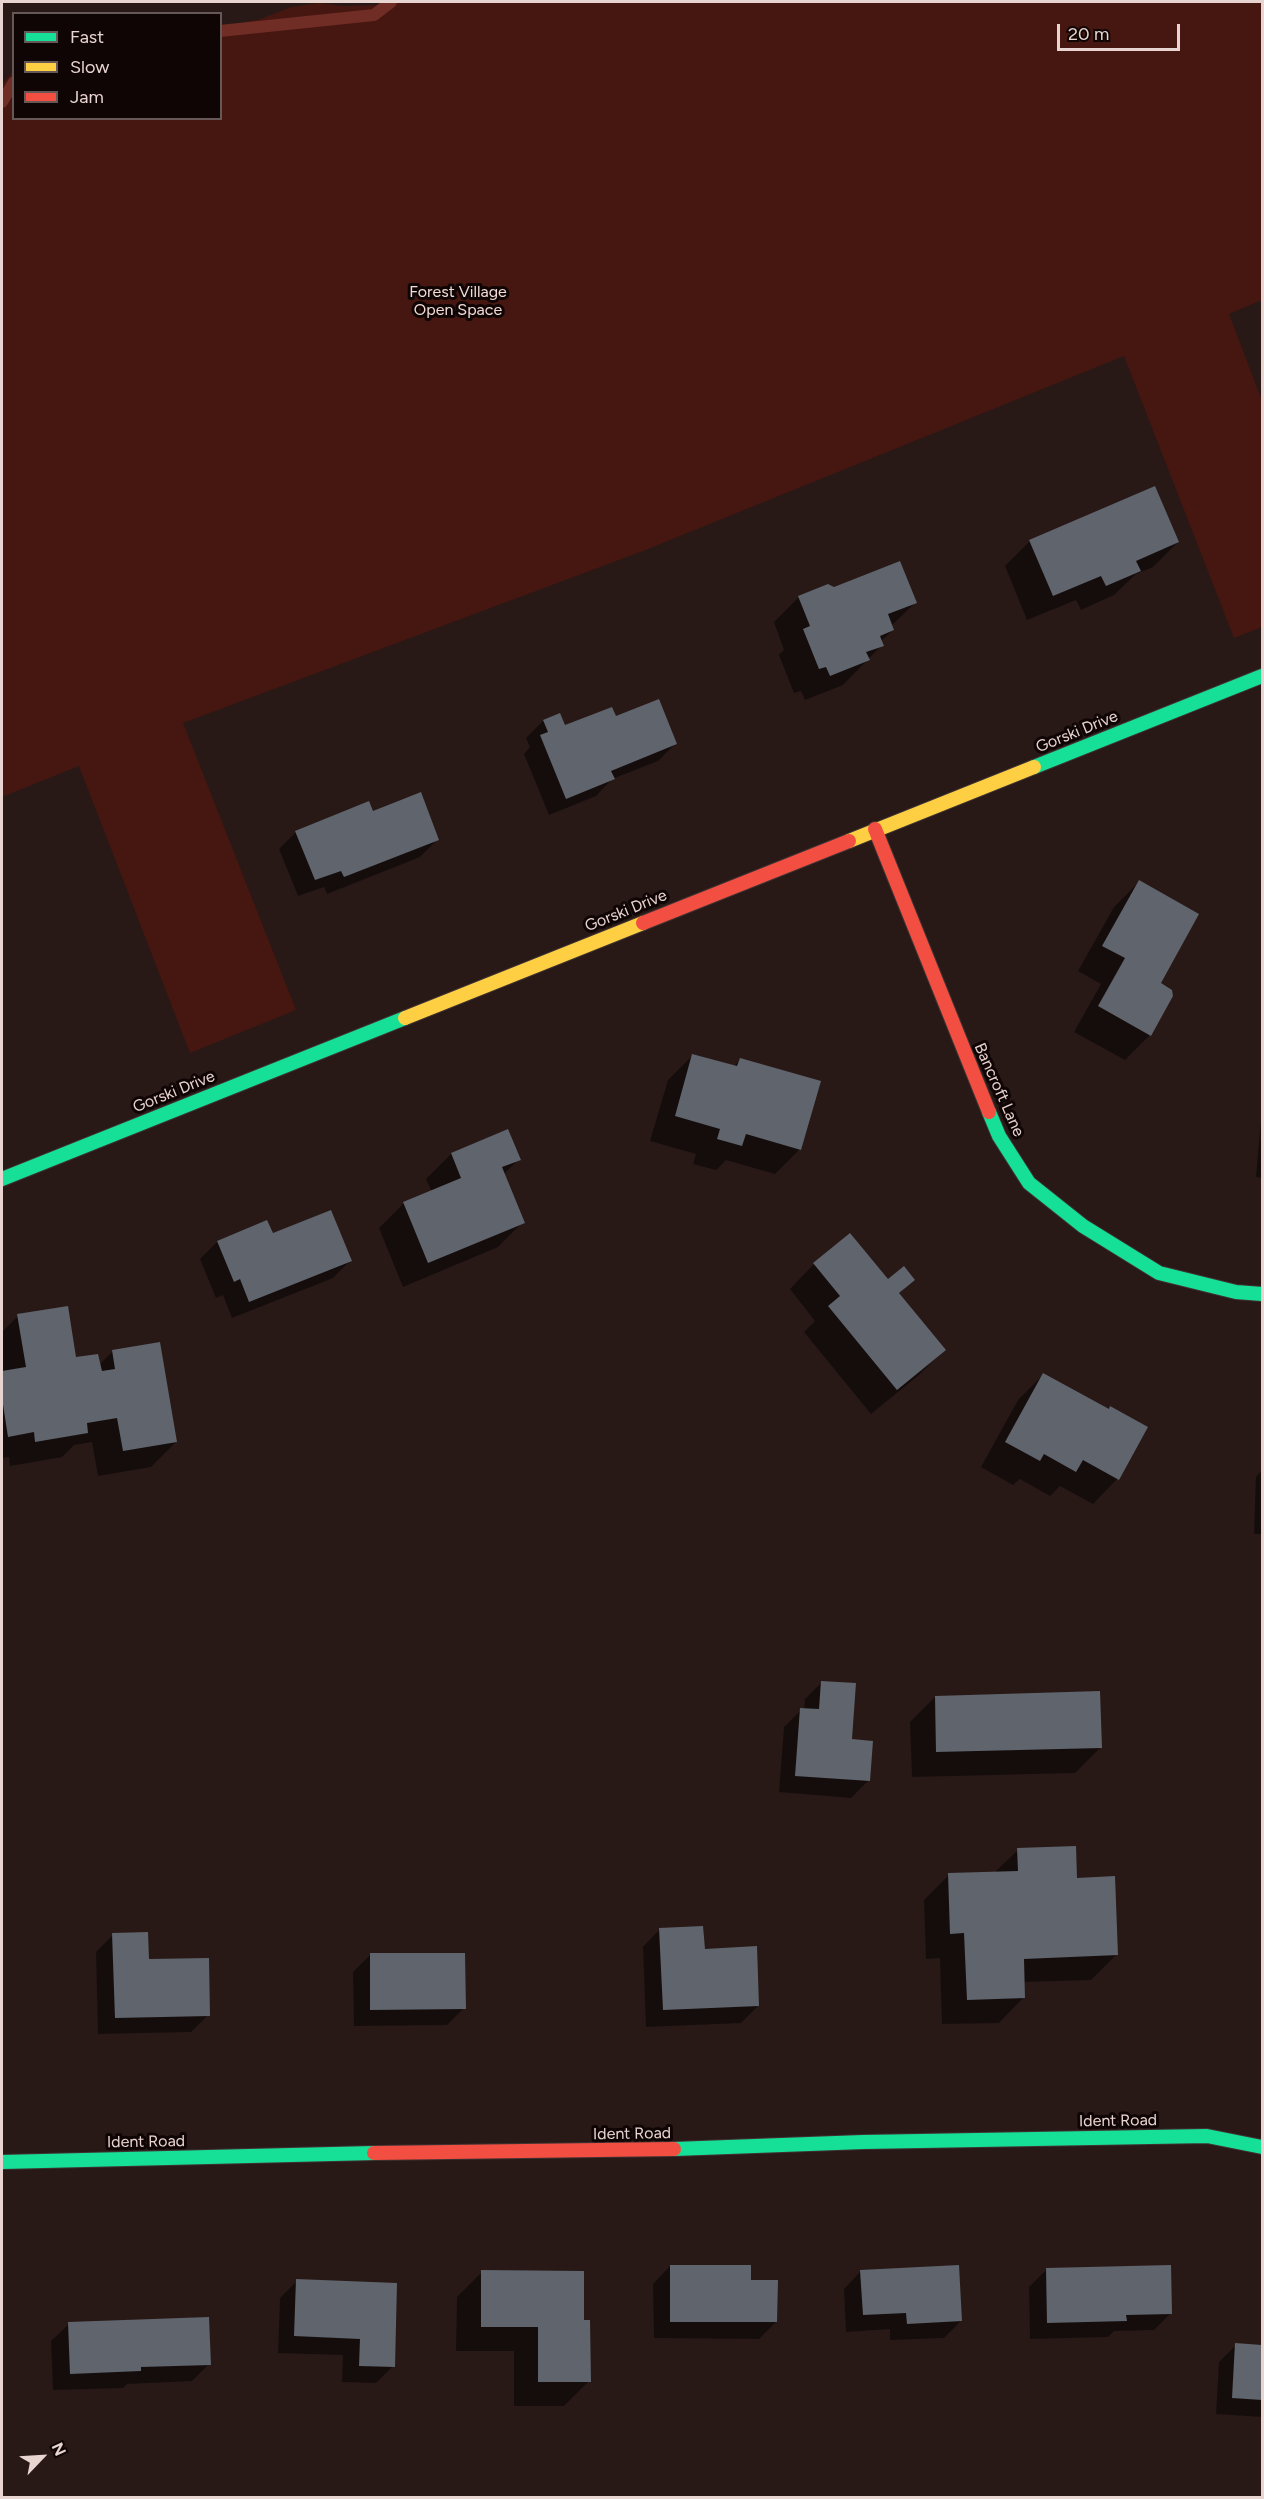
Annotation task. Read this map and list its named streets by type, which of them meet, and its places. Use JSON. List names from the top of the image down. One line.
{"streets":{"street":["Gorski Drive","Bancroft Lane","Ident Road"]},"crossings":[["Gorski Drive","Bancroft Lane"]],"parks":["Forest Village Open Space"],"legend":["Fast","Slow","Jam"],"scale_bar":"20 m","north":"top right"}
